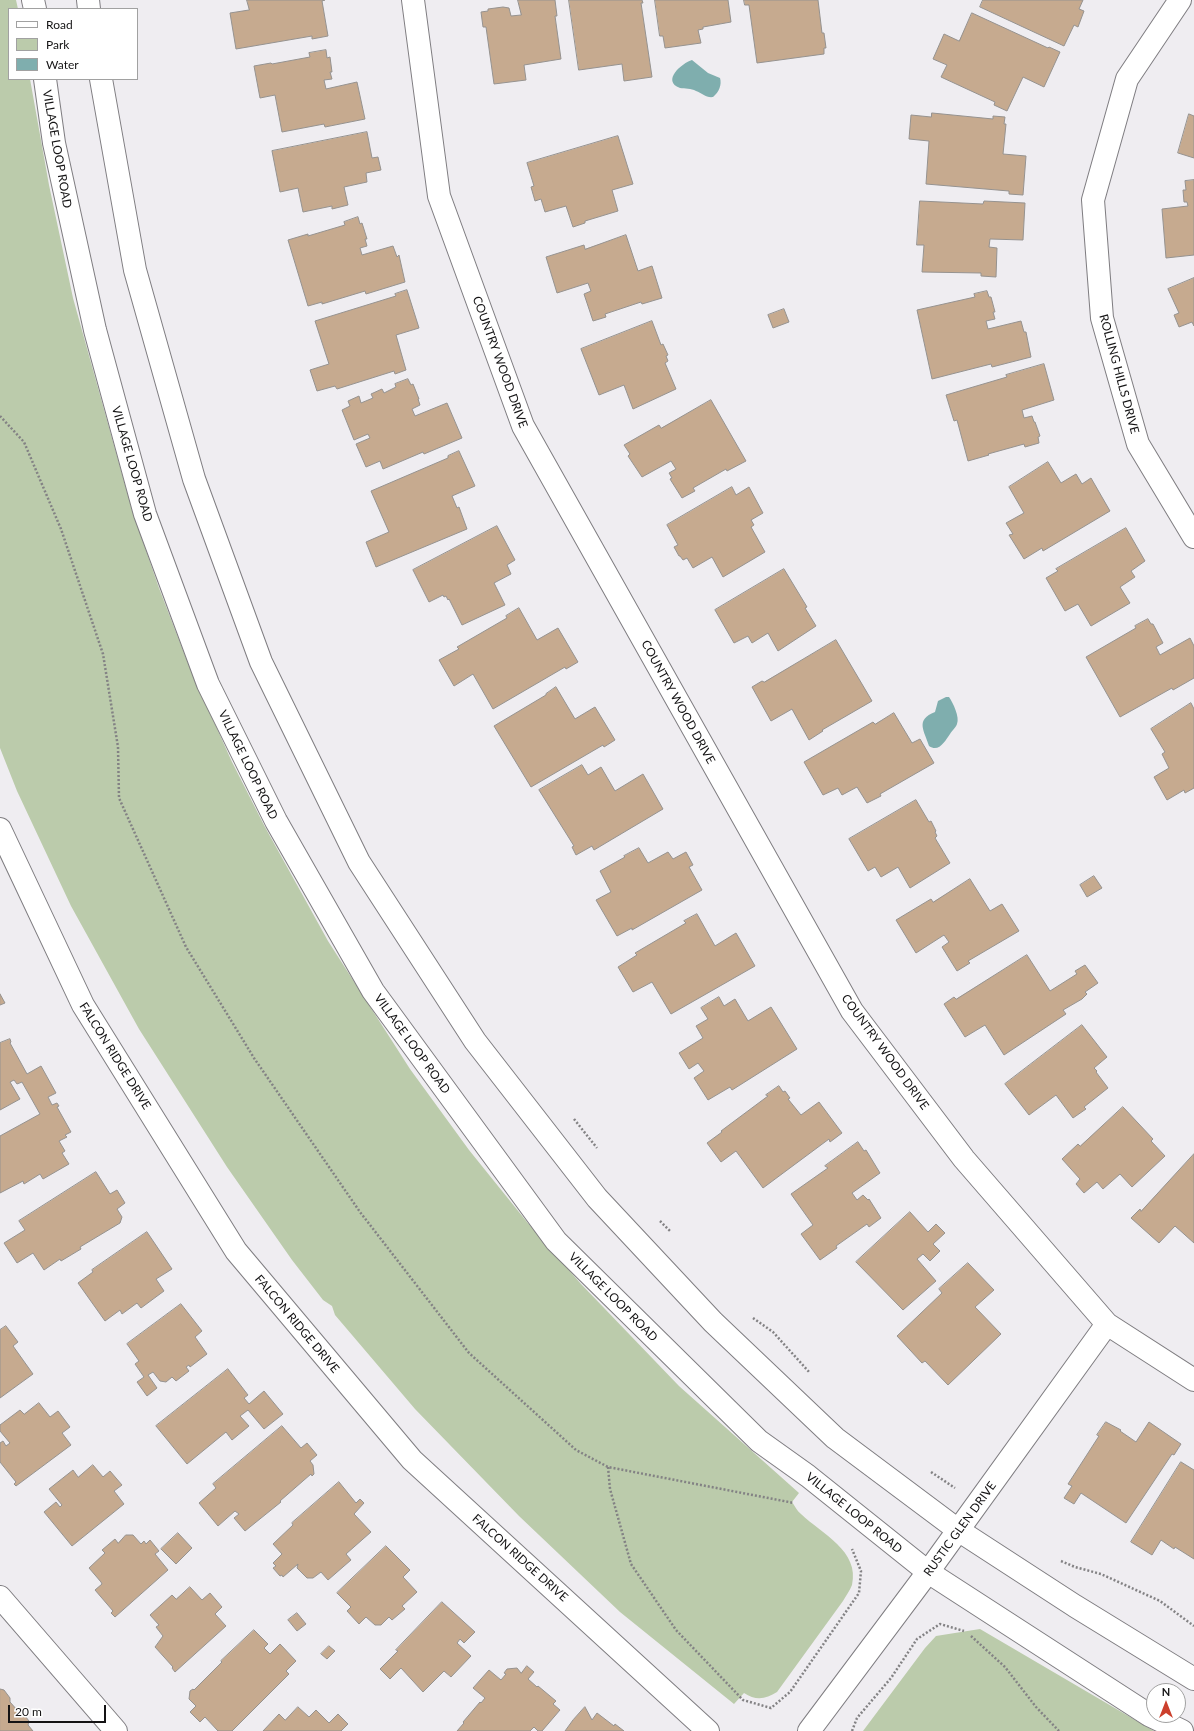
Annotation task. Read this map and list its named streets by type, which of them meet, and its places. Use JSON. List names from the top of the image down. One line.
{"streets":{"main road":["VILLAGE LOOP ROAD","COUNTRY WOOD DRIVE","ROLLING HILLS DRIVE","FALCON RIDGE DRIVE","RUSTIC GLEN DRIVE"]},"crossings":[["VILLAGE LOOP ROAD","RUSTIC GLEN DRIVE"],["COUNTRY WOOD DRIVE","RUSTIC GLEN DRIVE"]],"legend":["Road","Park","Water"],"scale_bar":"20 m","north":"top"}
